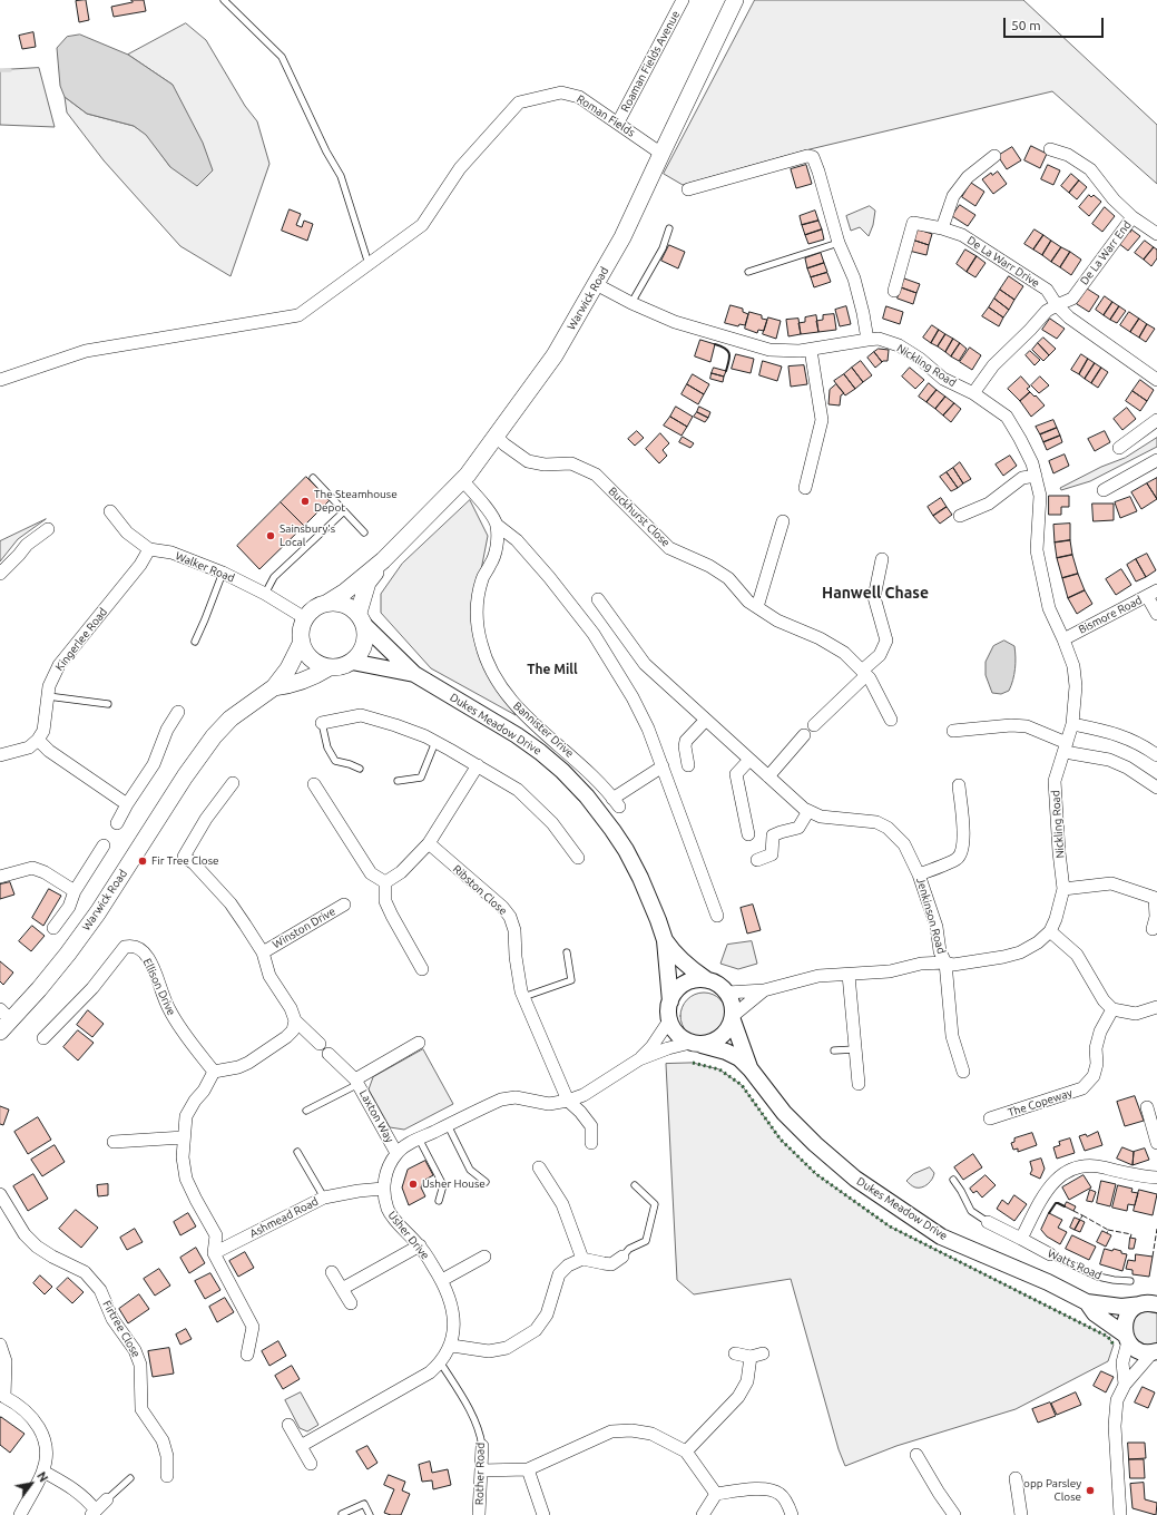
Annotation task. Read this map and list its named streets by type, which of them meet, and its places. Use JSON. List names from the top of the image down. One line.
{"streets":{"main road":["Warwick Road"],"street":["Roaman Fields Avenue","Roman Fields","De La Warr End","De La Warr Drive","Nickling Road","Buckhurst Close","Walker Road","Bismore Road","Kingerlee Road","Dukes Meadow Drive","Bannister Drive","Ribston Close","Jenkinson Road","Winston Drive","Ellison Drive","The Copeway","Laxton Way","Ashmead Road","Usher Drive","Watts Road","Firtree Close","Rother Road"]},"crossings":[["Roaman Fields Avenue","Roman Fields"],["Roman Fields","Warwick Road"],["De La Warr End","De La Warr Drive"],["Warwick Road","Nickling Road"],["Warwick Road","Buckhurst Close"],["Warwick Road","Walker Road"],["Warwick Road","Dukes Meadow Drive"],["Nickling Road","Bismore Road"],["Walker Road","Kingerlee Road"],["Walker Road","Dukes Meadow Drive"],["Dukes Meadow Drive","Usher Drive"],["Ribston Close","Usher Drive"],["Laxton Way","Usher Drive"],["Ashmead Road","Usher Drive"],["Usher Drive","Rother Road"]],"districts":["Hanwell Chase","The Mill"],"places":["The Steamhouse Depot","Sainsbury's Local","Fir Tree Close","Usher House","opp Parsley Close"],"scale_bar":"50 m","north":"top right"}
